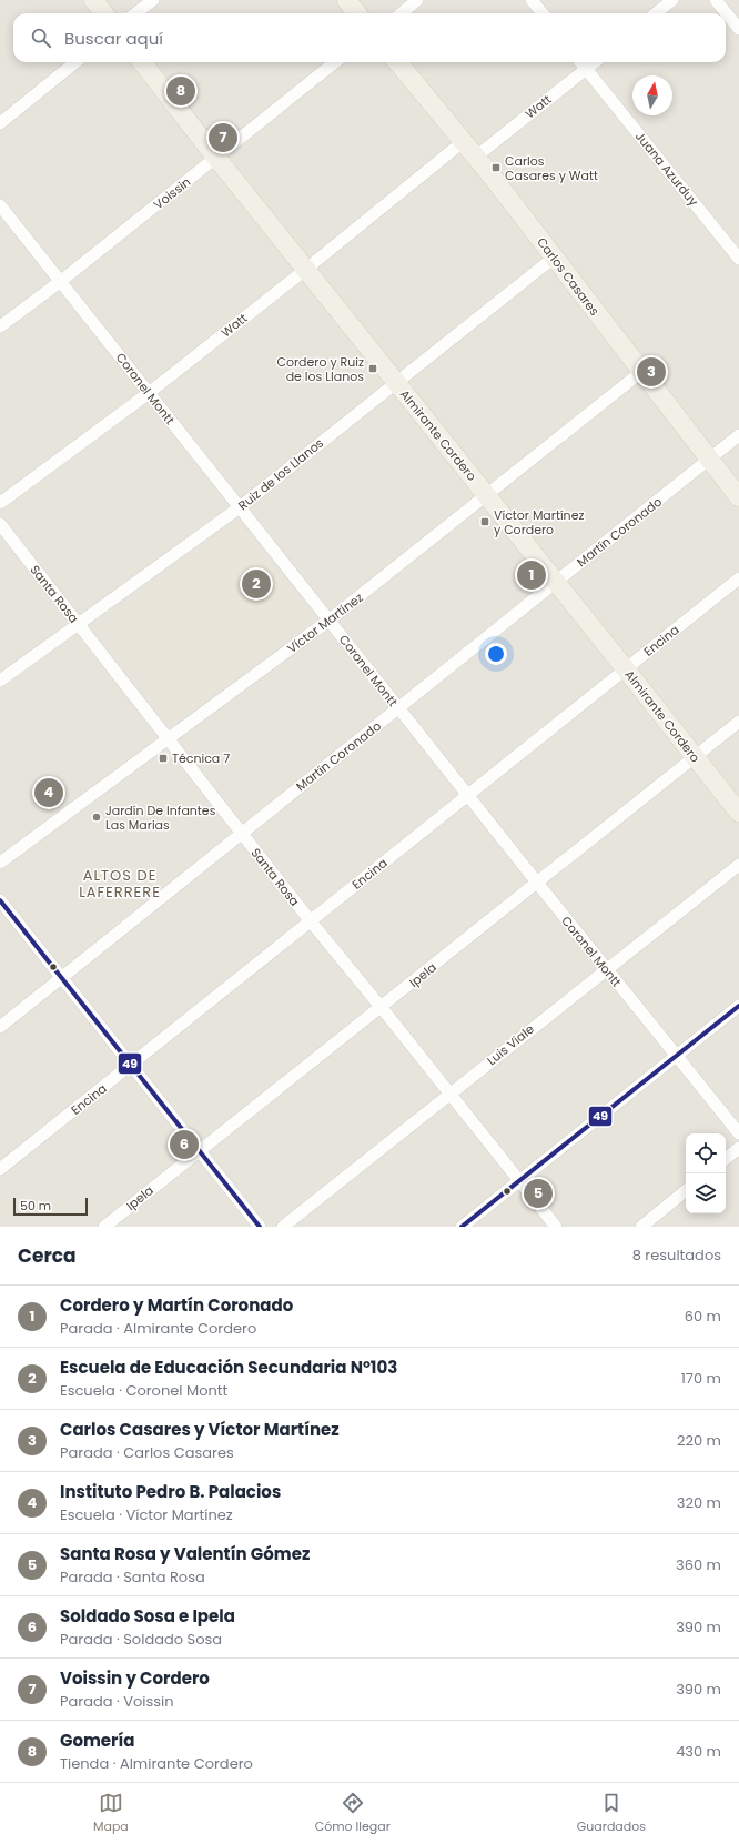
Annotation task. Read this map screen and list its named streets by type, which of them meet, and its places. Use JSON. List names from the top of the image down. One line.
{"streets":{"main road":["Carlos Casares","Almirante Cordero"],"street":["Watt","Juana Azurduy","Voissin","Coronel Montt","Ruiz de los Llanos","Martín Coronado","Santa Rosa","Víctor Martínez","Encina","Ipela","Luis Viale"]},"crossings":[["Watt","Juana Azurduy"],["Watt","Carlos Casares"],["Watt","Coronel Montt"],["Watt","Almirante Cordero"],["Voissin","Coronel Montt"],["Voissin","Almirante Cordero"],["Carlos Casares","Ruiz de los Llanos"],["Carlos Casares","Martín Coronado"],["Carlos Casares","Víctor Martínez"],["Coronel Montt","Ruiz de los Llanos"],["Coronel Montt","Martín Coronado"],["Coronel Montt","Víctor Martínez"],["Coronel Montt","Encina"],["Coronel Montt","Ipela"],["Coronel Montt","Luis Viale"],["Almirante Cordero","Ruiz de los Llanos"],["Almirante Cordero","Martín Coronado"],["Almirante Cordero","Víctor Martínez"],["Almirante Cordero","Encina"],["Almirante Cordero","Ipela"],["Ruiz de los Llanos","Santa Rosa"],["Martín Coronado","Santa Rosa"],["Santa Rosa","Víctor Martínez"],["Santa Rosa","Encina"],["Santa Rosa","Ipela"],["Santa Rosa","Luis Viale"]],"districts":["ALTOS DE LAFERRERE"],"places":{"transit":["Carlos Casares y Watt","Cordero y Ruiz de los Llanos","Víctor Martínez y Cordero","Técnica 7"],"other":["Jardín De Infantes Las Marias"]},"lines":["transit line 49"],"scale_bar":"50 m","north":"top","page":{"search":"Buscar aquí","pins":["8","7","3","1","2","4","6","5"],"scale":"50 m","heading":["Cerca","8 resultados"],"list":[{"mark":"1","name":"Cordero y Martín Coronado","note":"Parada · Almirante Cordero","value":"60 m"},{"mark":"2","name":"Escuela de Educación Secundaria Nº103","note":"Escuela · Coronel Montt","value":"170 m"},{"mark":"3","name":"Carlos Casares y Víctor Martínez","note":"Parada · Carlos Casares","value":"220 m"},{"mark":"4","name":"Instituto Pedro B. Palacios","note":"Escuela · Víctor Martínez","value":"320 m"},{"mark":"5","name":"Santa Rosa y Valentín Gómez","note":"Parada · Santa Rosa","value":"360 m"},{"mark":"6","name":"Soldado Sosa e Ipela","note":"Parada · Soldado Sosa","value":"390 m"},{"mark":"7","name":"Voissin y Cordero","note":"Parada · Voissin","value":"390 m"},{"mark":"8","name":"Gomería","note":"Tienda · Almirante Cordero","value":"430 m"}],"nav":["Mapa","Cómo llegar","Guardados"]}}
